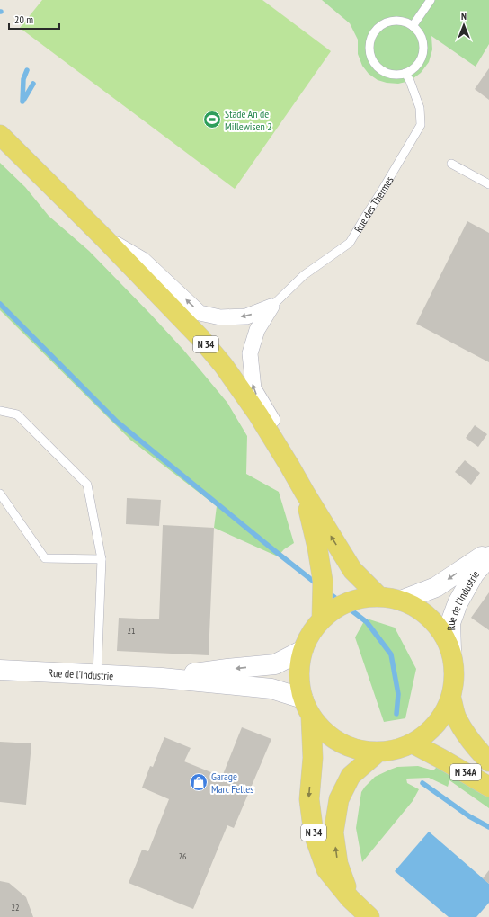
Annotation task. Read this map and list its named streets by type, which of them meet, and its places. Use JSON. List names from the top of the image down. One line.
{"streets":{"main road":["N 34","N 34A"],"street":["Rue des Thermes","Rue de l'Industrie"]},"crossings":[["Rue des Thermes","N 34"],["N 34","Rue de l'Industrie"],["N 34","N 34A"]],"one_way":["Rue de l'Industrie"],"places":{"sports":["Stade An de Millewisen 2"],"shop":["Garage Marc Feltes"]},"house_numbers":["21","26","22"],"scale_bar":"20 m","north":"top"}
